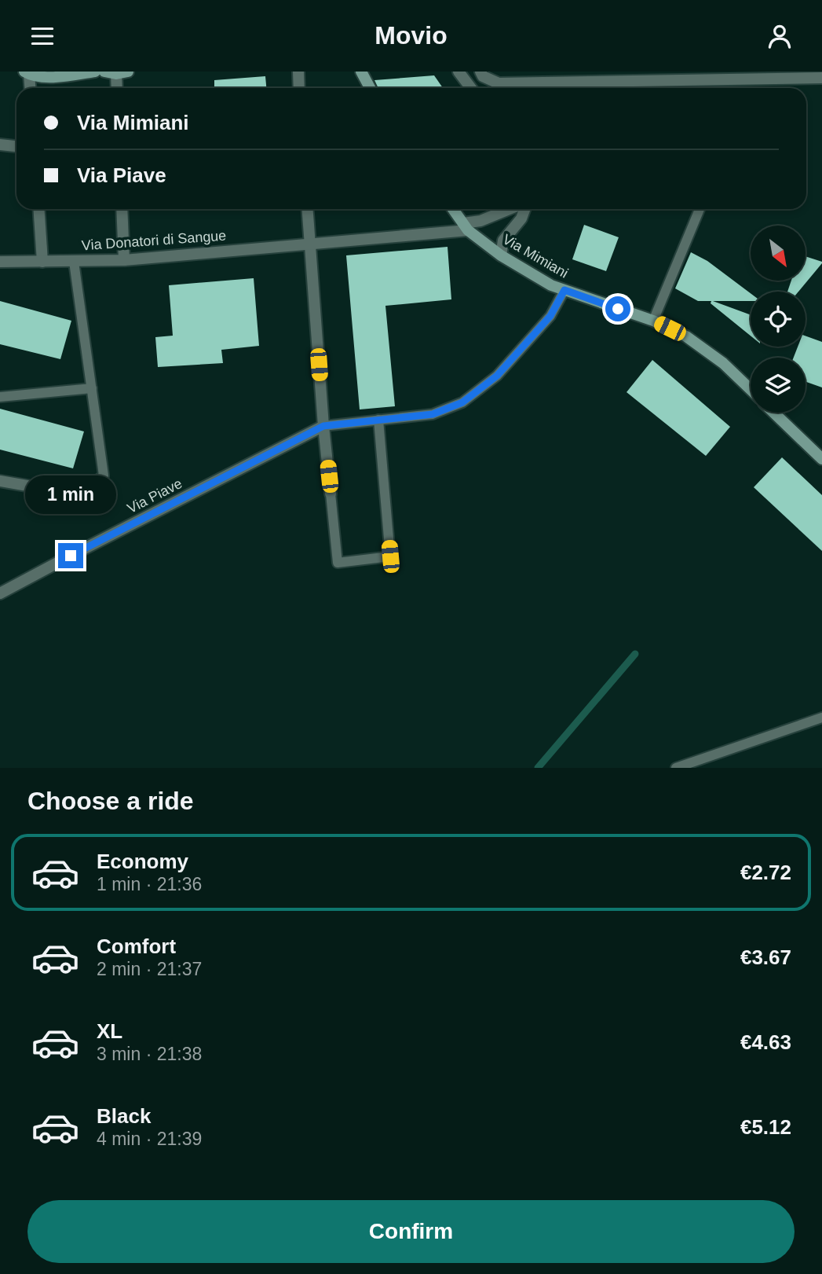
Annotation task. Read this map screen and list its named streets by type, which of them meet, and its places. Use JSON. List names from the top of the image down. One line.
{"streets":{"street":["Via Donatori di Sangue","Via Mimiani","Via Piave"]},"crossings":[["Via Donatori di Sangue","Via Mimiani"]],"north":"bottom right","page":{"header":"Movio","banner":["Via Mimiani","Via Piave"],"bubble":"1 min","heading":"Choose a ride","list":[{"name":"Economy","note":"1 min · 21:36","value":"€2.72"},{"name":"Comfort","note":"2 min · 21:37","value":"€3.67"},{"name":"XL","note":"3 min · 21:38","value":"€4.63"},{"name":"Black","note":"4 min · 21:39","value":"€5.12"}],"buttons":"Confirm"}}
